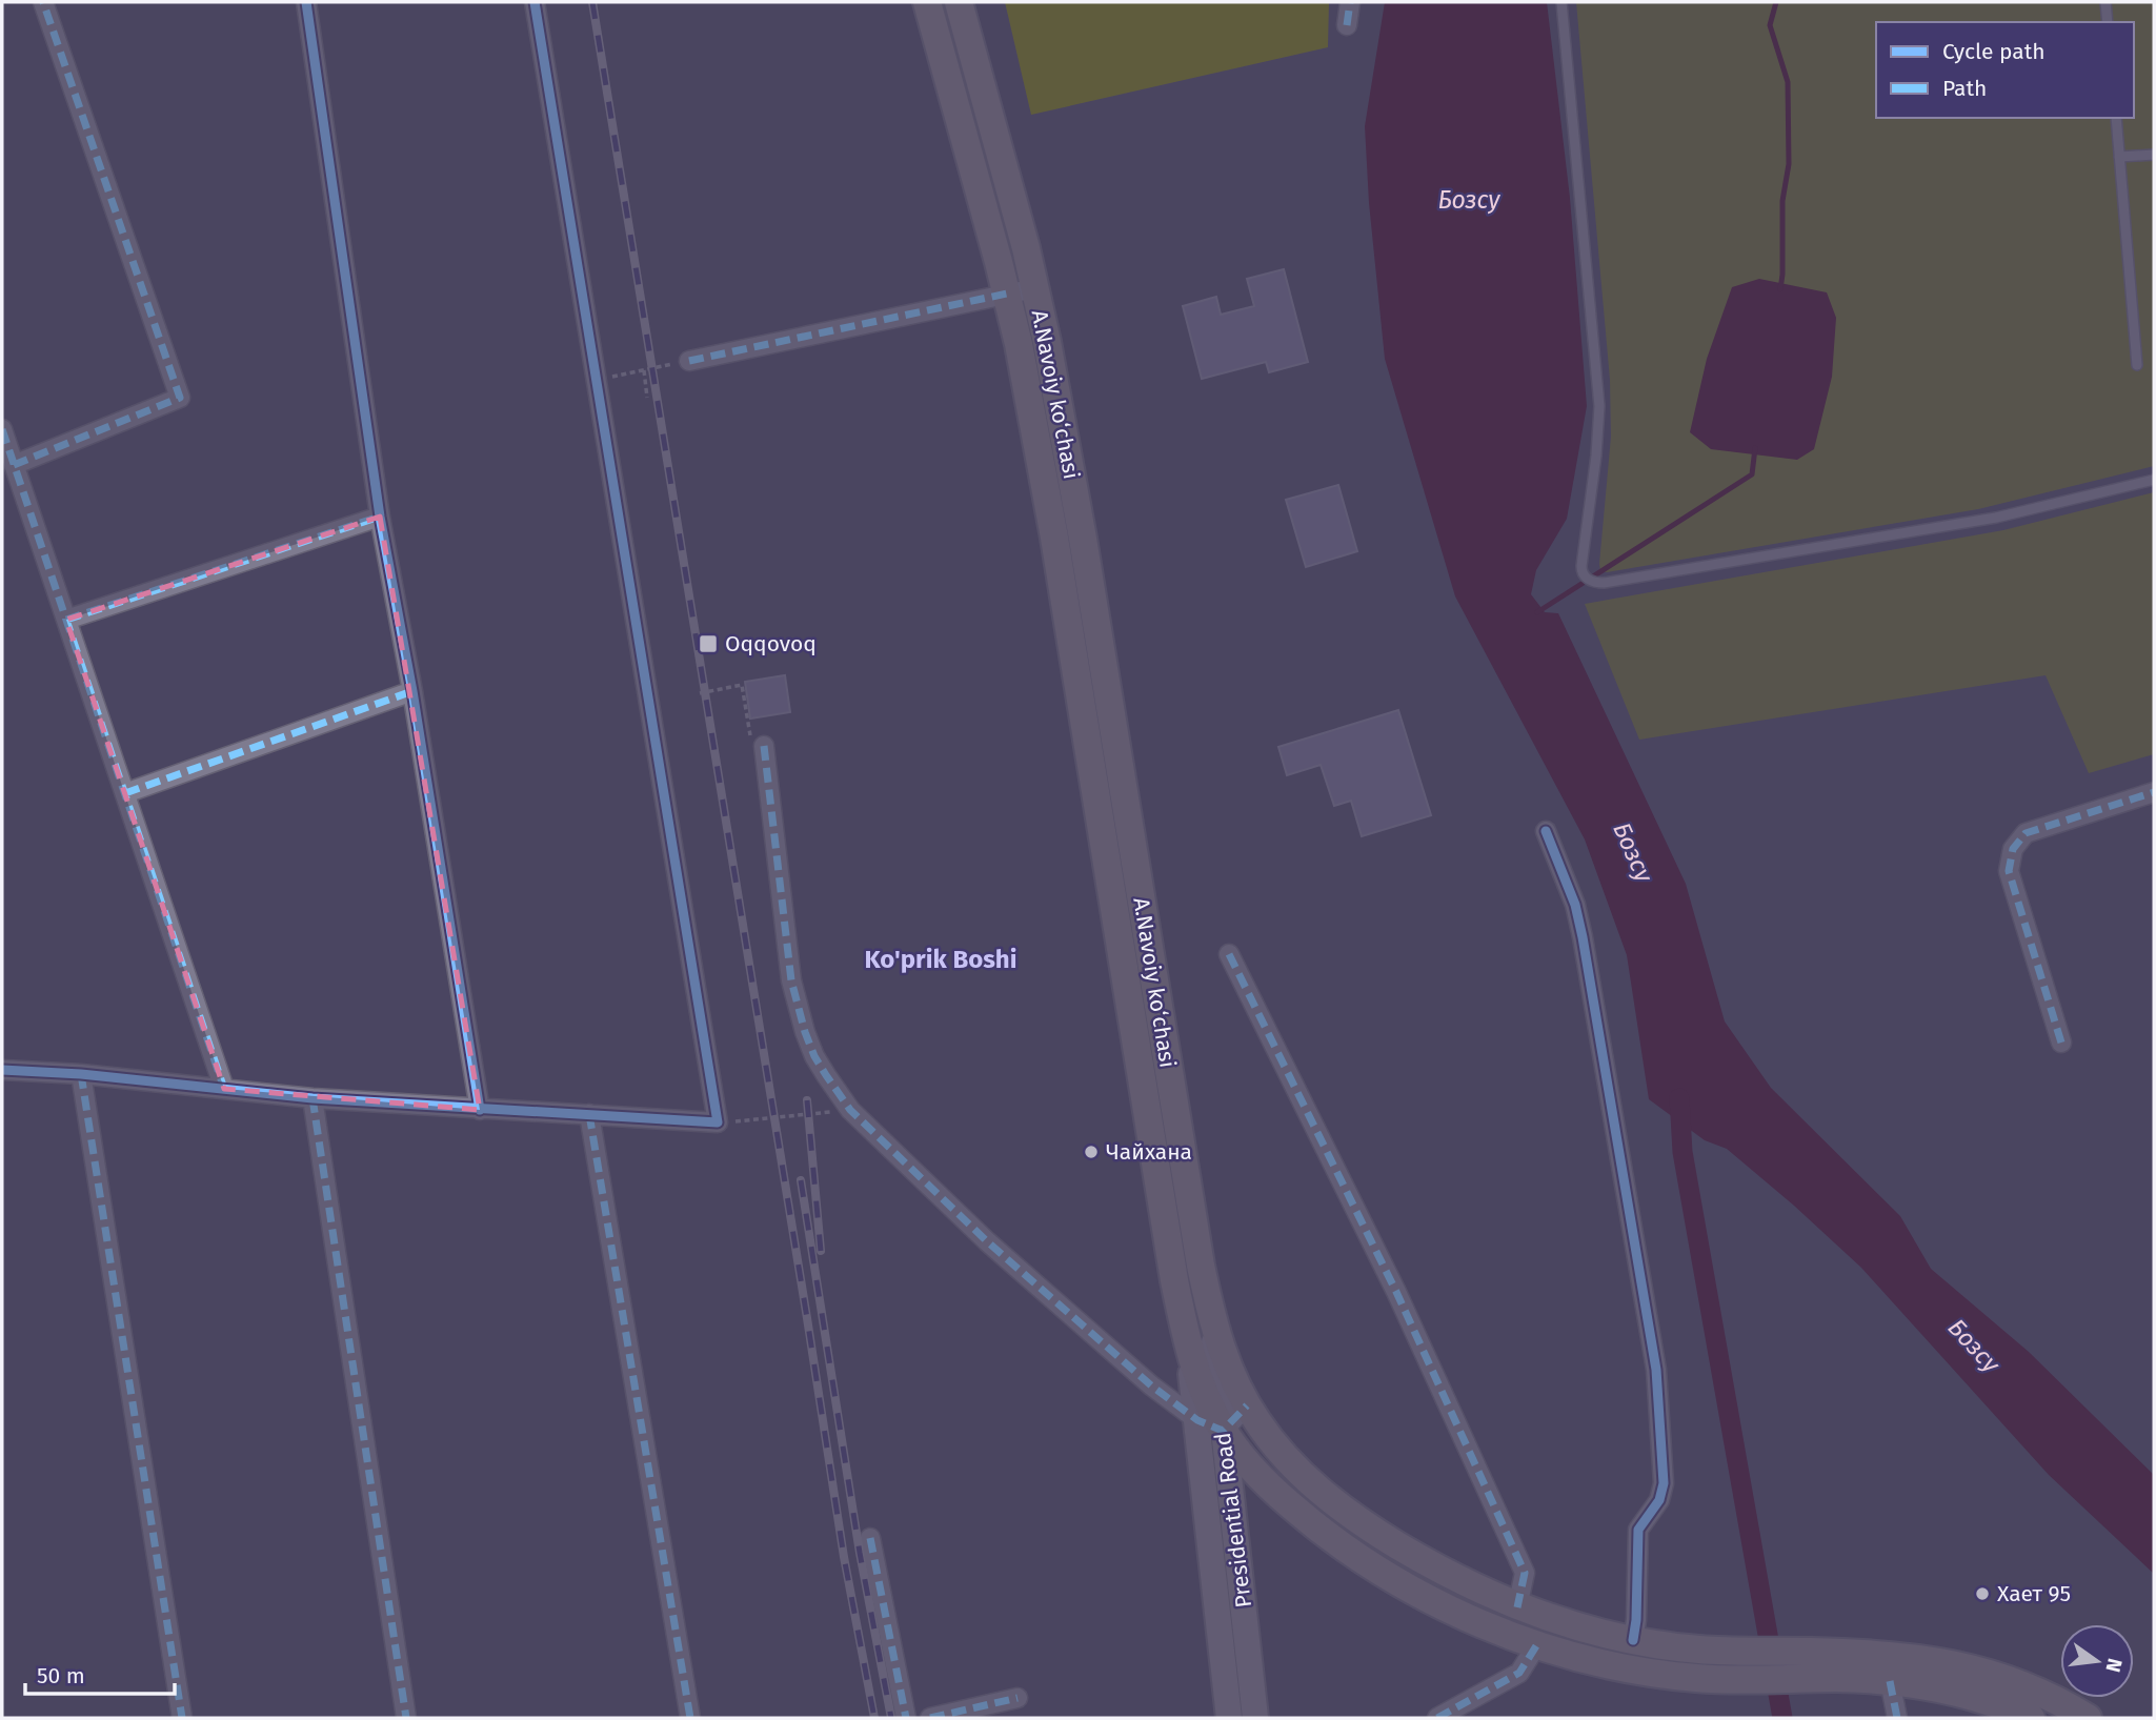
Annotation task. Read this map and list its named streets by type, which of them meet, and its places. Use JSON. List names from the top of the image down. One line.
{"streets":{"main road":["A.Navoiy ko‘chasi"],"street":["Presidential Road"]},"crossings":[["A.Navoiy ko‘chasi","Presidential Road"]],"districts":["Ko'prik Boshi"],"water":["Бозсу"],"places":{"transit":["Oqqovoq"],"other":["Чайхана","Хает 95"]},"legend":["Cycle path","Path"],"scale_bar":"50 m","north":"right"}
